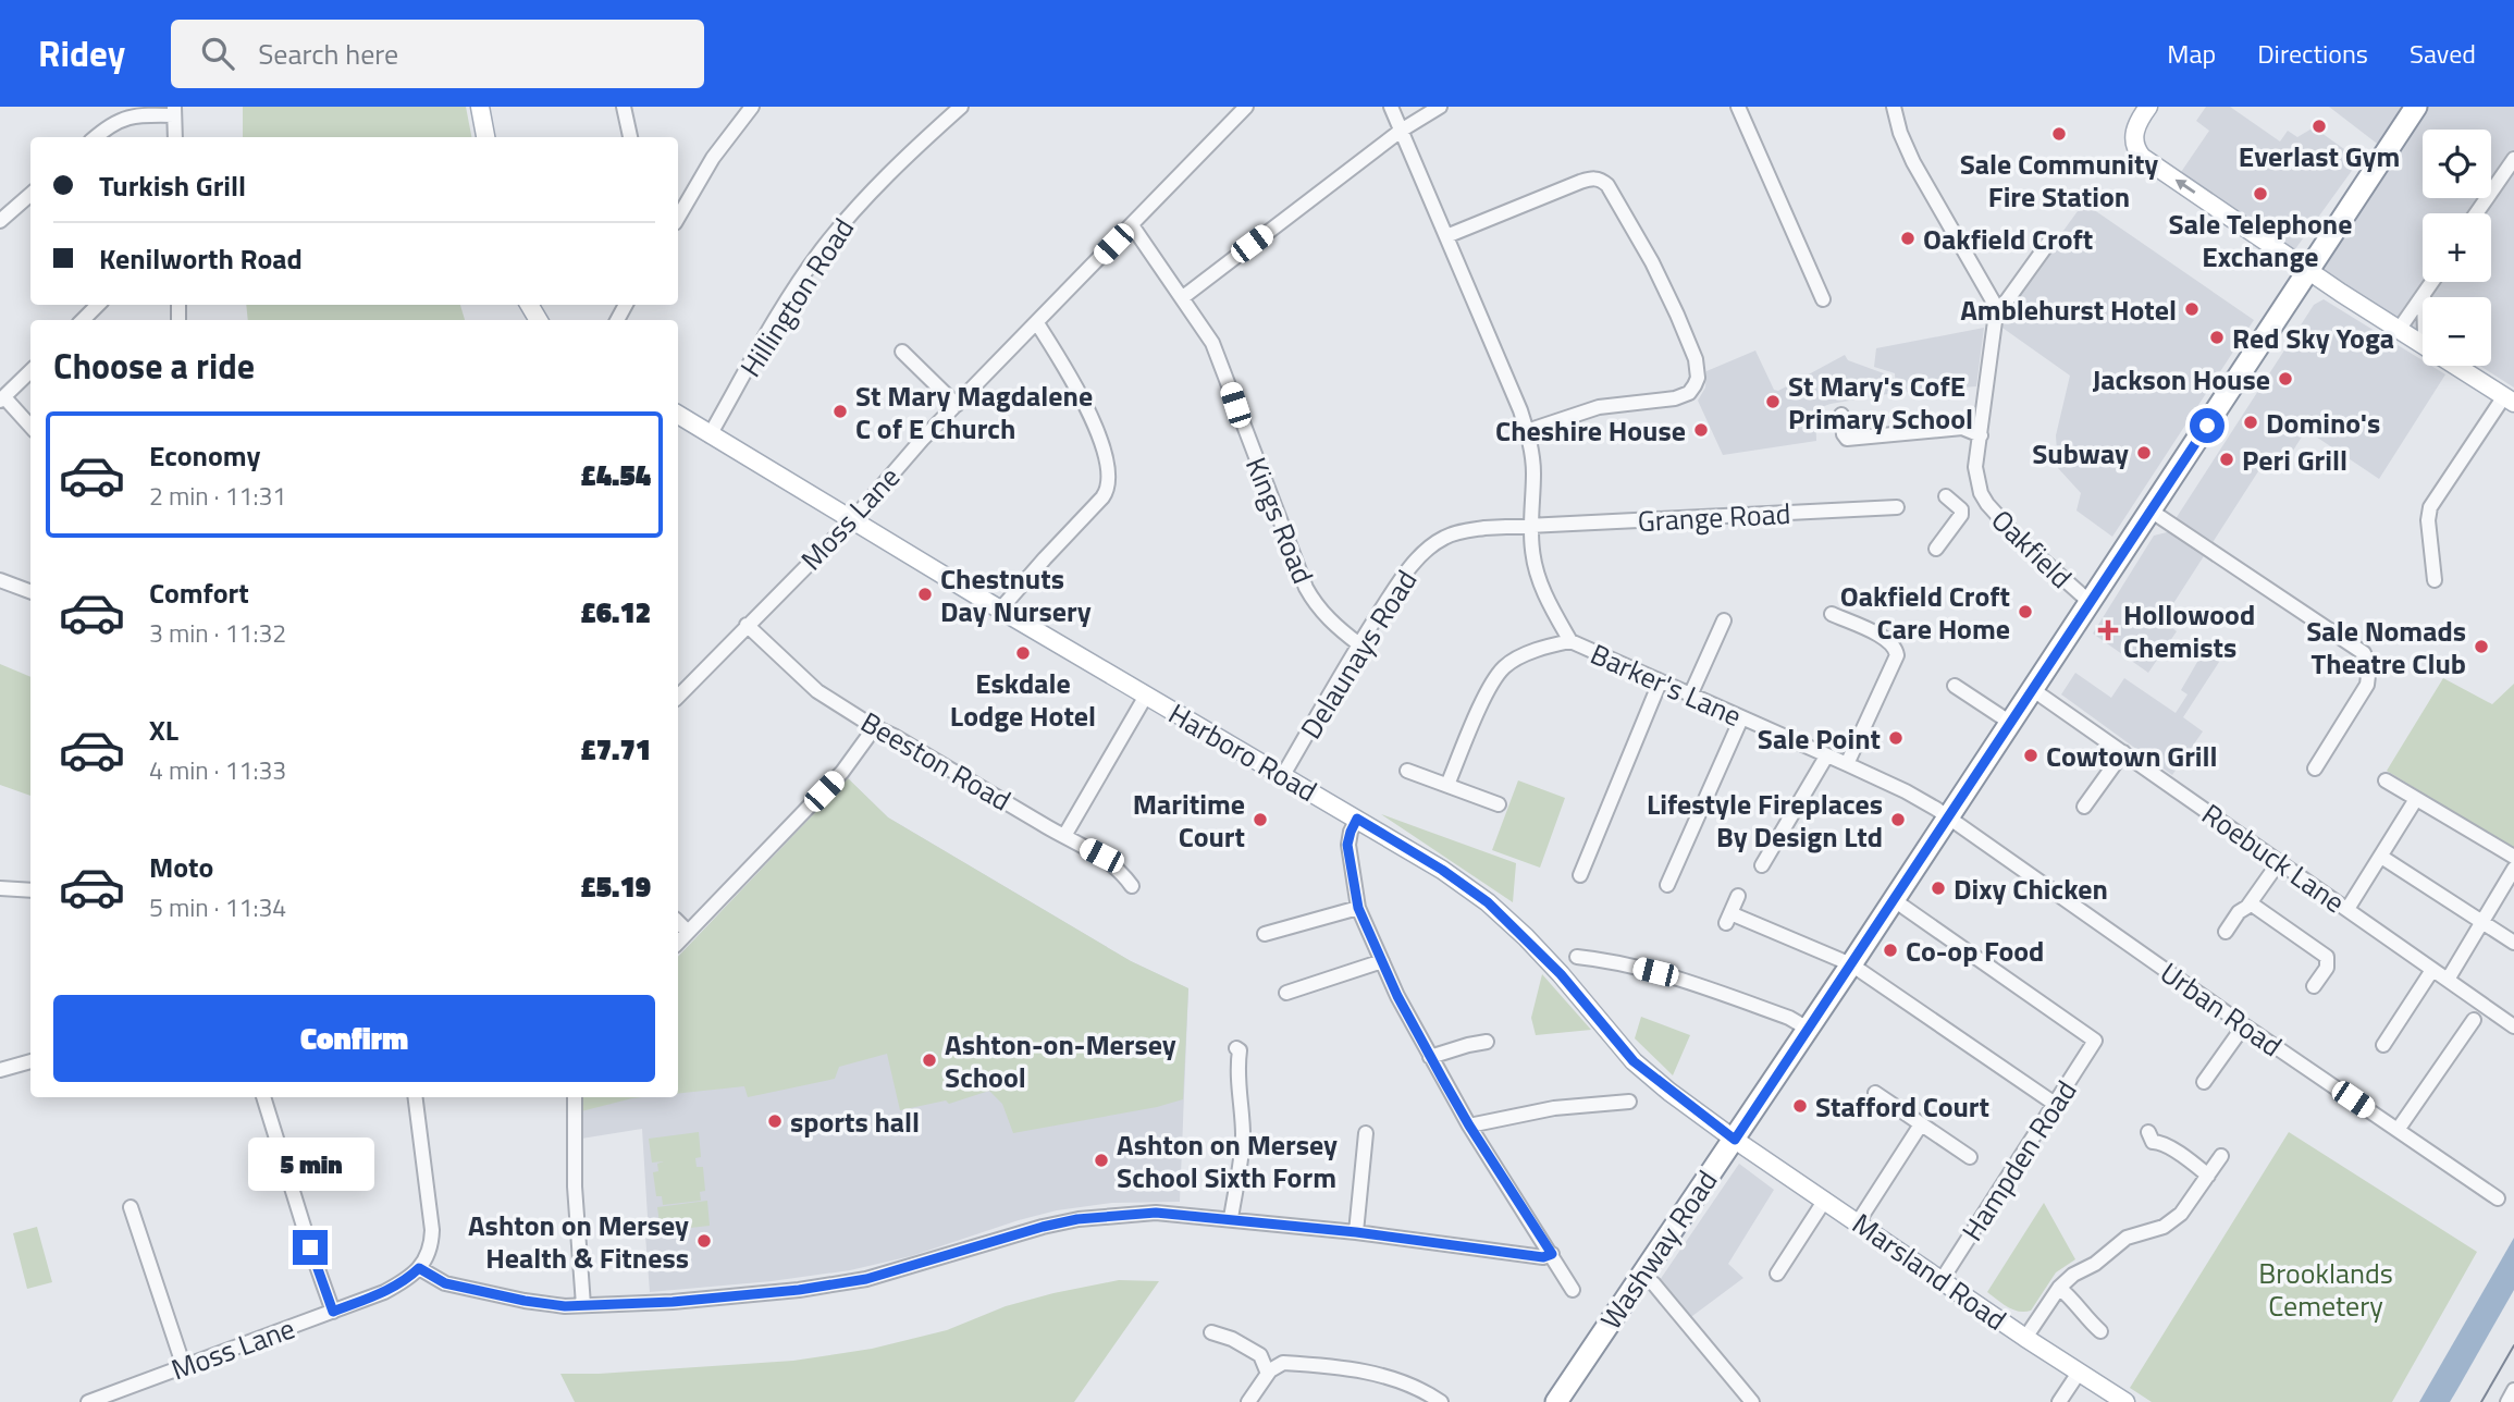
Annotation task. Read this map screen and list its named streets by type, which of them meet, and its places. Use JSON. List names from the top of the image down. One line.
{"streets":{"highway":["Washway Road"],"main road":["Harboro Road","Marsland Road"],"street":["Hillington Road","Grange Road","Moss Lane","Kings Road","Oakfield","Delaunays Road","Barker's Lane","Beeston Road","Roebuck Lane","Urban Road","Hampden Road"]},"crossings":[["Hillington Road","Harboro Road"],["Grange Road","Delaunays Road"],["Grange Road","Barker's Lane"],["Moss Lane","Kings Road"],["Moss Lane","Harboro Road"],["Moss Lane","Beeston Road"],["Kings Road","Delaunays Road"],["Oakfield","Washway Road"],["Delaunays Road","Barker's Lane"],["Delaunays Road","Harboro Road"],["Barker's Lane","Urban Road"],["Barker's Lane","Washway Road"],["Harboro Road","Washway Road"],["Harboro Road","Marsland Road"],["Roebuck Lane","Washway Road"],["Urban Road","Washway Road"],["Hampden Road","Washway Road"],["Hampden Road","Marsland Road"],["Washway Road","Marsland Road"]],"parks":["Brooklands Cemetery"],"places":{"other":["Everlast Gym","Sale Community Fire Station","Sale Telephone Exchange","Oakfield Croft","Amblehurst Hotel","Red Sky Yoga","Jackson House","St Mary's CofE Primary School","St Mary Magdalene C of E Church","Domino's","Cheshire House","Subway","Peri Grill","Chestnuts Day Nursery","Oakfield Croft Care Home","Sale Nomads Theatre Club","Eskdale Lodge Hotel","Sale Point","Cowtown Grill","Maritime Court","Lifestyle Fireplaces By Design Ltd","Dixy Chicken","Co-op Food","Ashton-on-Mersey School","Stafford Court","sports hall","Ashton on Mersey School Sixth Form","Ashton on Mersey Health & Fitness"],"health":["Hollowood Chemists"]},"page":{"header":"Ridey","search":"Search here","nav":["Map","Directions","Saved"],"map_buttons":["+","−"],"banner":["Turkish Grill","Kenilworth Road"],"heading":"Choose a ride","list":[{"name":"Economy","note":"2 min · 11:31","value":"£4.54"},{"name":"Comfort","note":"3 min · 11:32","value":"£6.12"},{"name":"XL","note":"4 min · 11:33","value":"£7.71"},{"name":"Moto","note":"5 min · 11:34","value":"£5.19"}],"buttons":"Confirm","bubble":"5 min"}}
